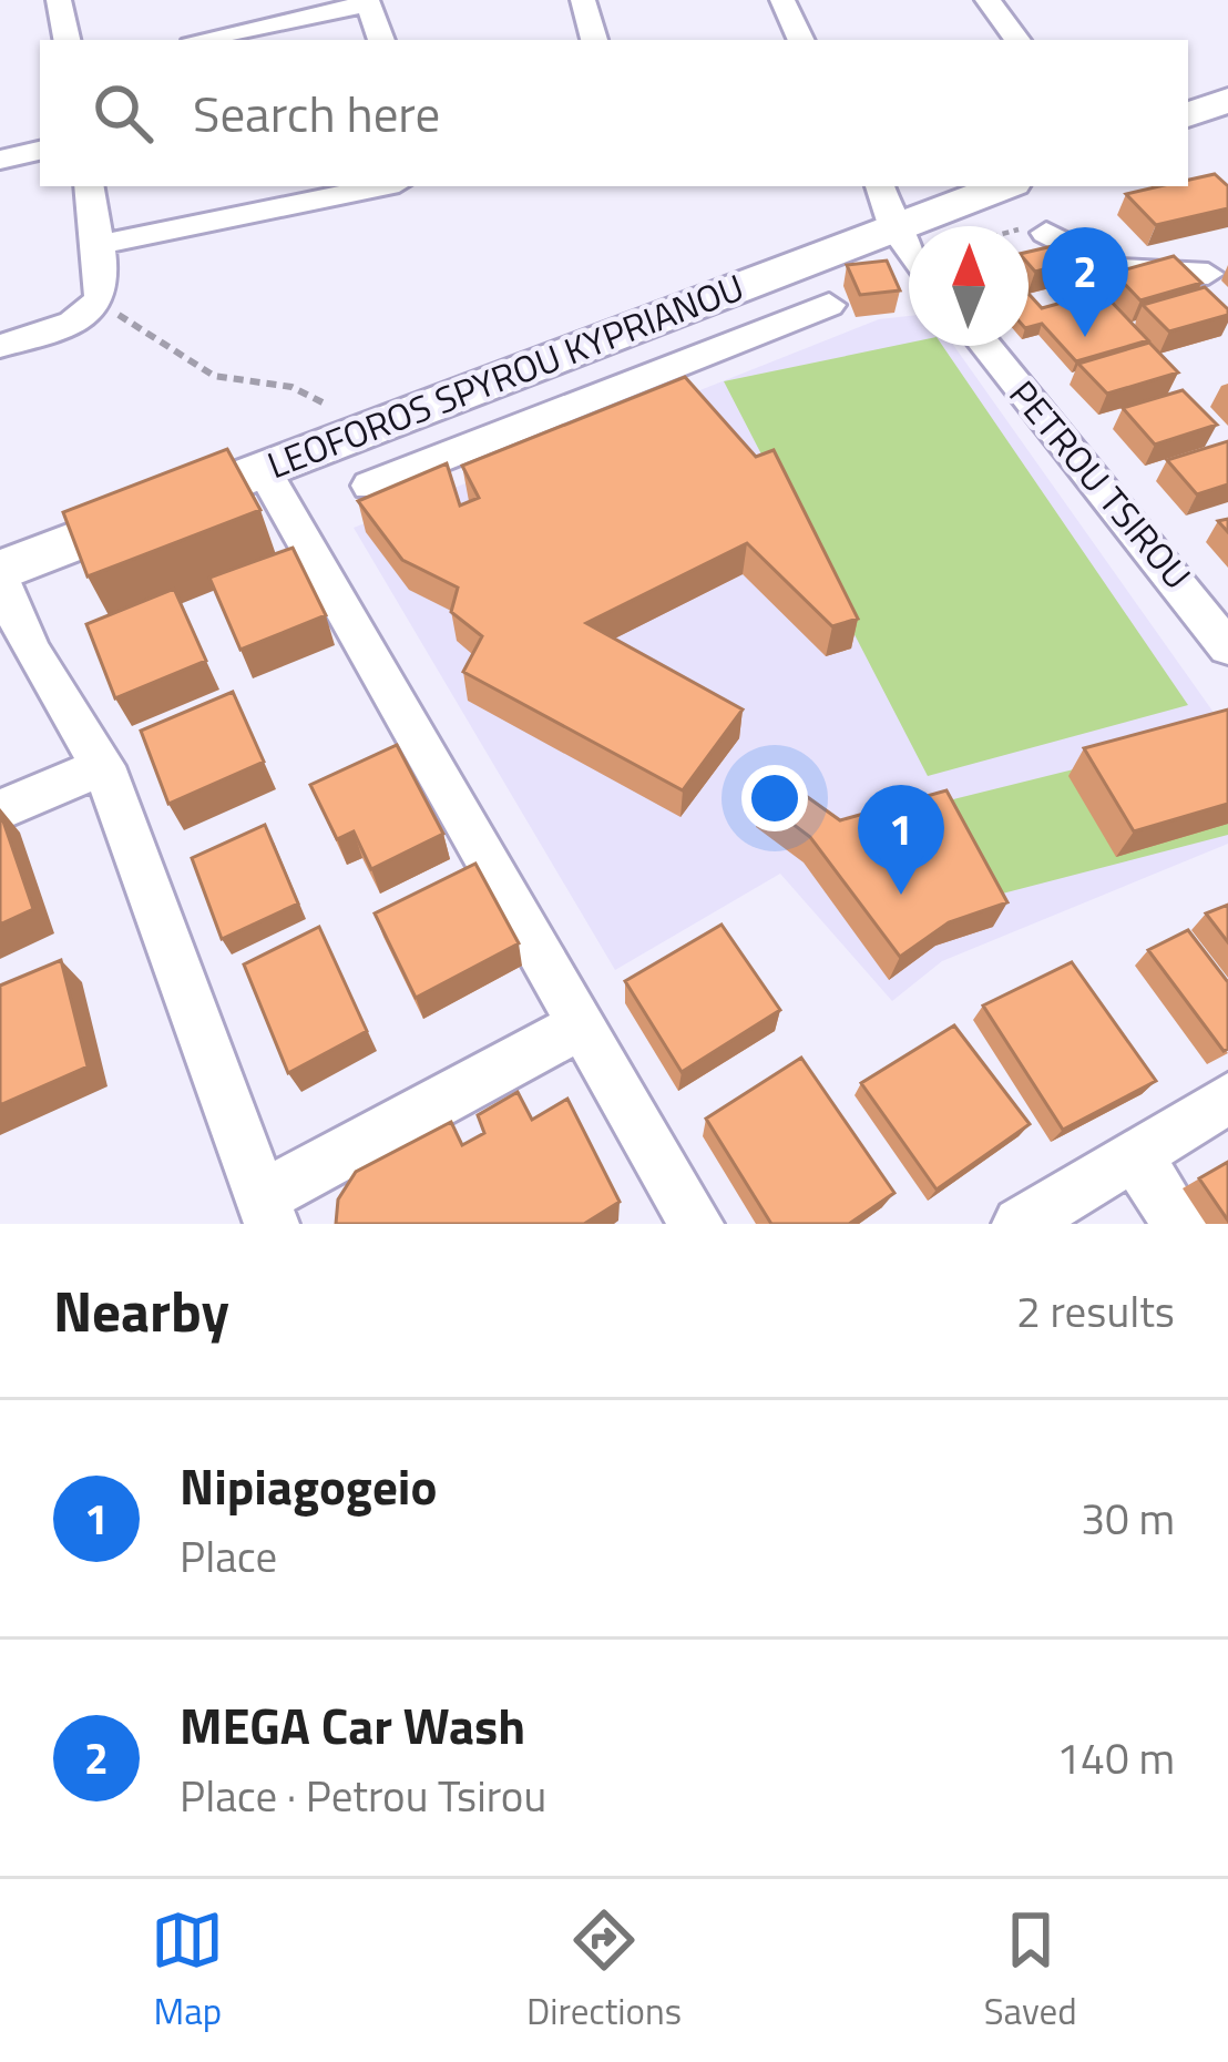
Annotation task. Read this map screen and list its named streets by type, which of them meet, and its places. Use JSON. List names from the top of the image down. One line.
{"streets":{"main road":["LEOFOROS SPYROU KYPRIANOU"],"street":["PETROU TSIROU"]},"north":"top","page":{"search":"Search here","pins":["2","1"],"heading":["Nearby","2 results"],"list":[{"mark":"1","name":"Nipiagogeio","note":"Place","value":"30 m"},{"mark":"2","name":"MEGA Car Wash","note":"Place · Petrou Tsirou","value":"140 m"}],"nav":["Map","Directions","Saved"]}}
